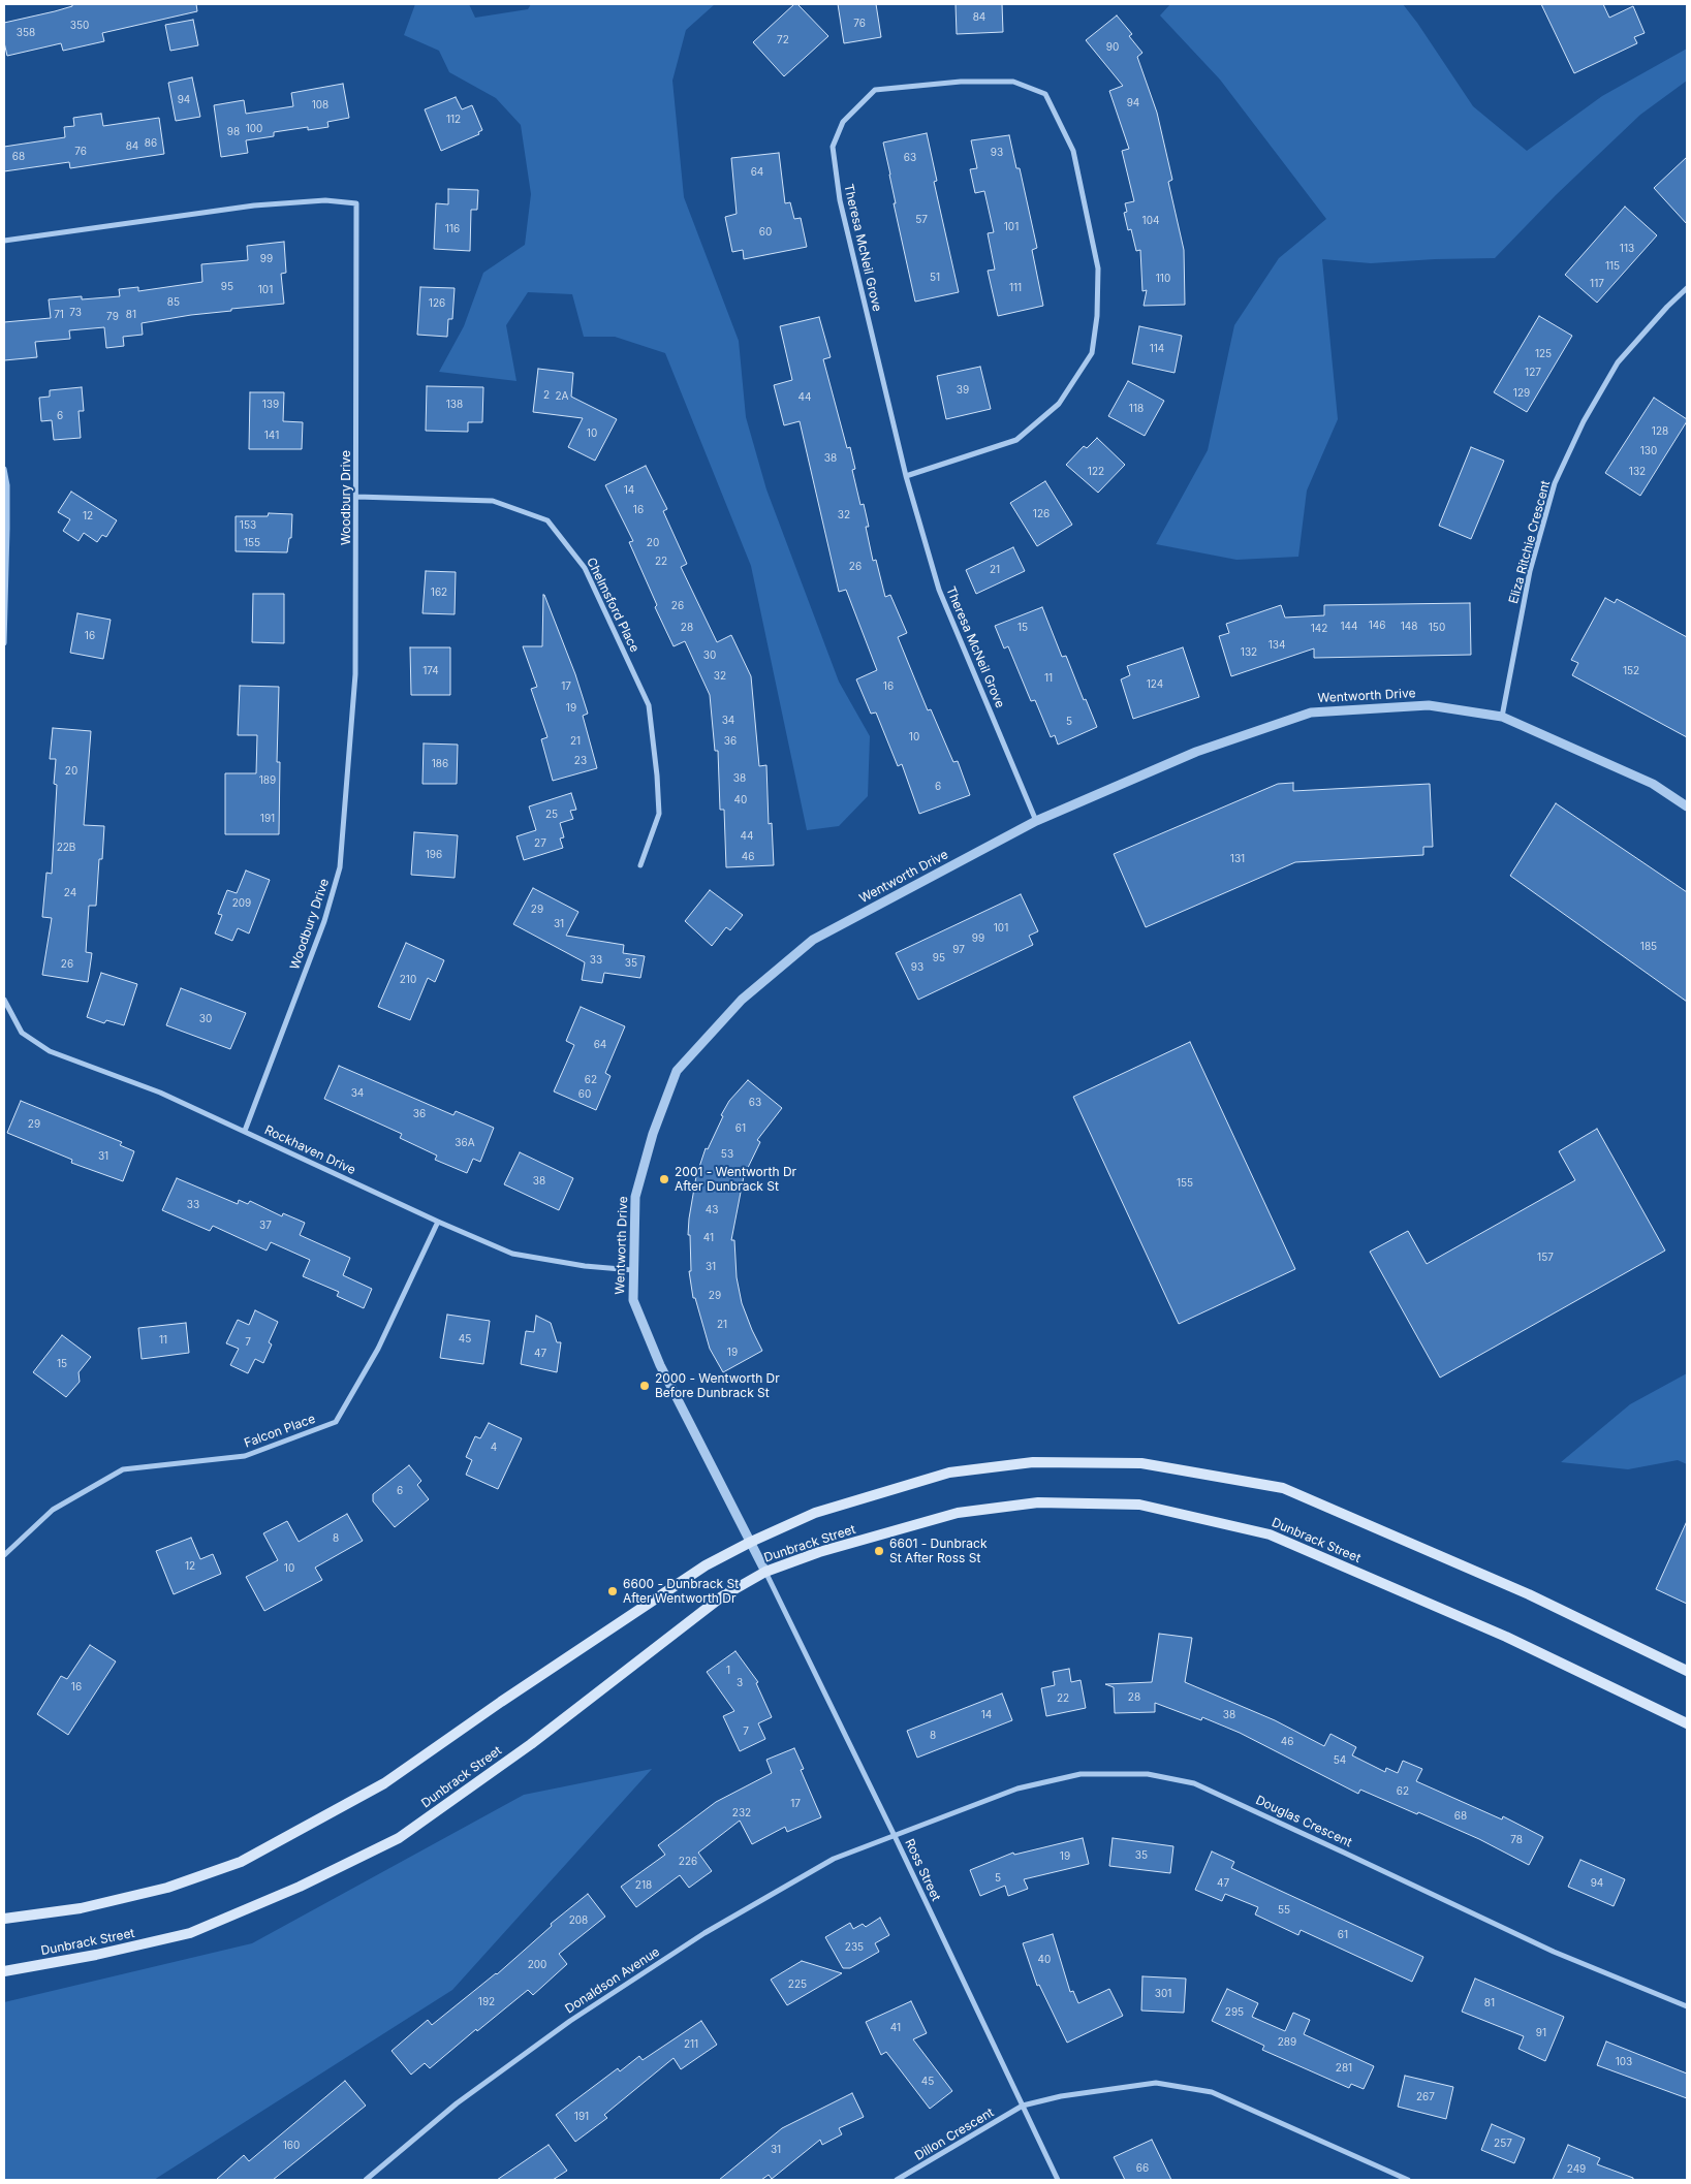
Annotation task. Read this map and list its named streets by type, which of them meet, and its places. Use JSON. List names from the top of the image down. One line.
{"streets":{"main road":["Dunbrack Street"],"street":["Theresa McNeil Grove","Woodbury Drive","Eliza Ritchie Crescent","Chelmsford Place","Wentworth Drive","Rockhaven Drive","Falcon Place","Douglas Crescent","Ross Street","Donaldson Avenue","Dillon Crescent"]},"crossings":[["Theresa McNeil Grove","Wentworth Drive"],["Woodbury Drive","Chelmsford Place"],["Woodbury Drive","Rockhaven Drive"],["Eliza Ritchie Crescent","Wentworth Drive"],["Wentworth Drive","Rockhaven Drive"],["Wentworth Drive","Dunbrack Street"],["Wentworth Drive","Ross Street"],["Rockhaven Drive","Falcon Place"],["Dunbrack Street","Ross Street"],["Douglas Crescent","Ross Street"],["Douglas Crescent","Donaldson Avenue"],["Ross Street","Donaldson Avenue"],["Ross Street","Dillon Crescent"]],"places":["2001 - Wentworth Dr After Dunbrack St","2000 - Wentworth Dr Before Dunbrack St","6601 - Dunbrack St After Ross St","6600 - Dunbrack St After Wentworth Dr"],"house_numbers":["84","76","350","358","72","90","94","94","108","112","100","98","86","84","76","93","68","63","64","57","104","101","116","60","113","99","115","51","110","117","95","111","101","85","126","73","71","81","79","114","125","127","39","129","2","2A","44","139","138","118","6","128","10","141","130","38","122","132","14","16","126","32","12","153","155","20","22","26","21","162","26","146","144","148","28","15","150","142","16","134","132","30","174","152","32","11","124","17","16","19","34","5","10","21","36","23","186","20","38","189","6","40","25","191","44","27","22B","196","46","131","24","209","29","31","101","99","185","97","95","33","35","26","93","210","30","64","62","34","60","63","36","29","61","36A","53","31","38","155","33","43","37","41","157","31","29","21","45","11","7","19","47","15","4","6","8","12","10","1","3","16","28","22","14","38","7","8","46","54","62","17","232","68","78","35","19","226","5","47","94","218","55","208","61","235","40","200","225","301","192","81","295","41","91","289","211","103","281","45","267","191","257","160","31","66","249"]}
